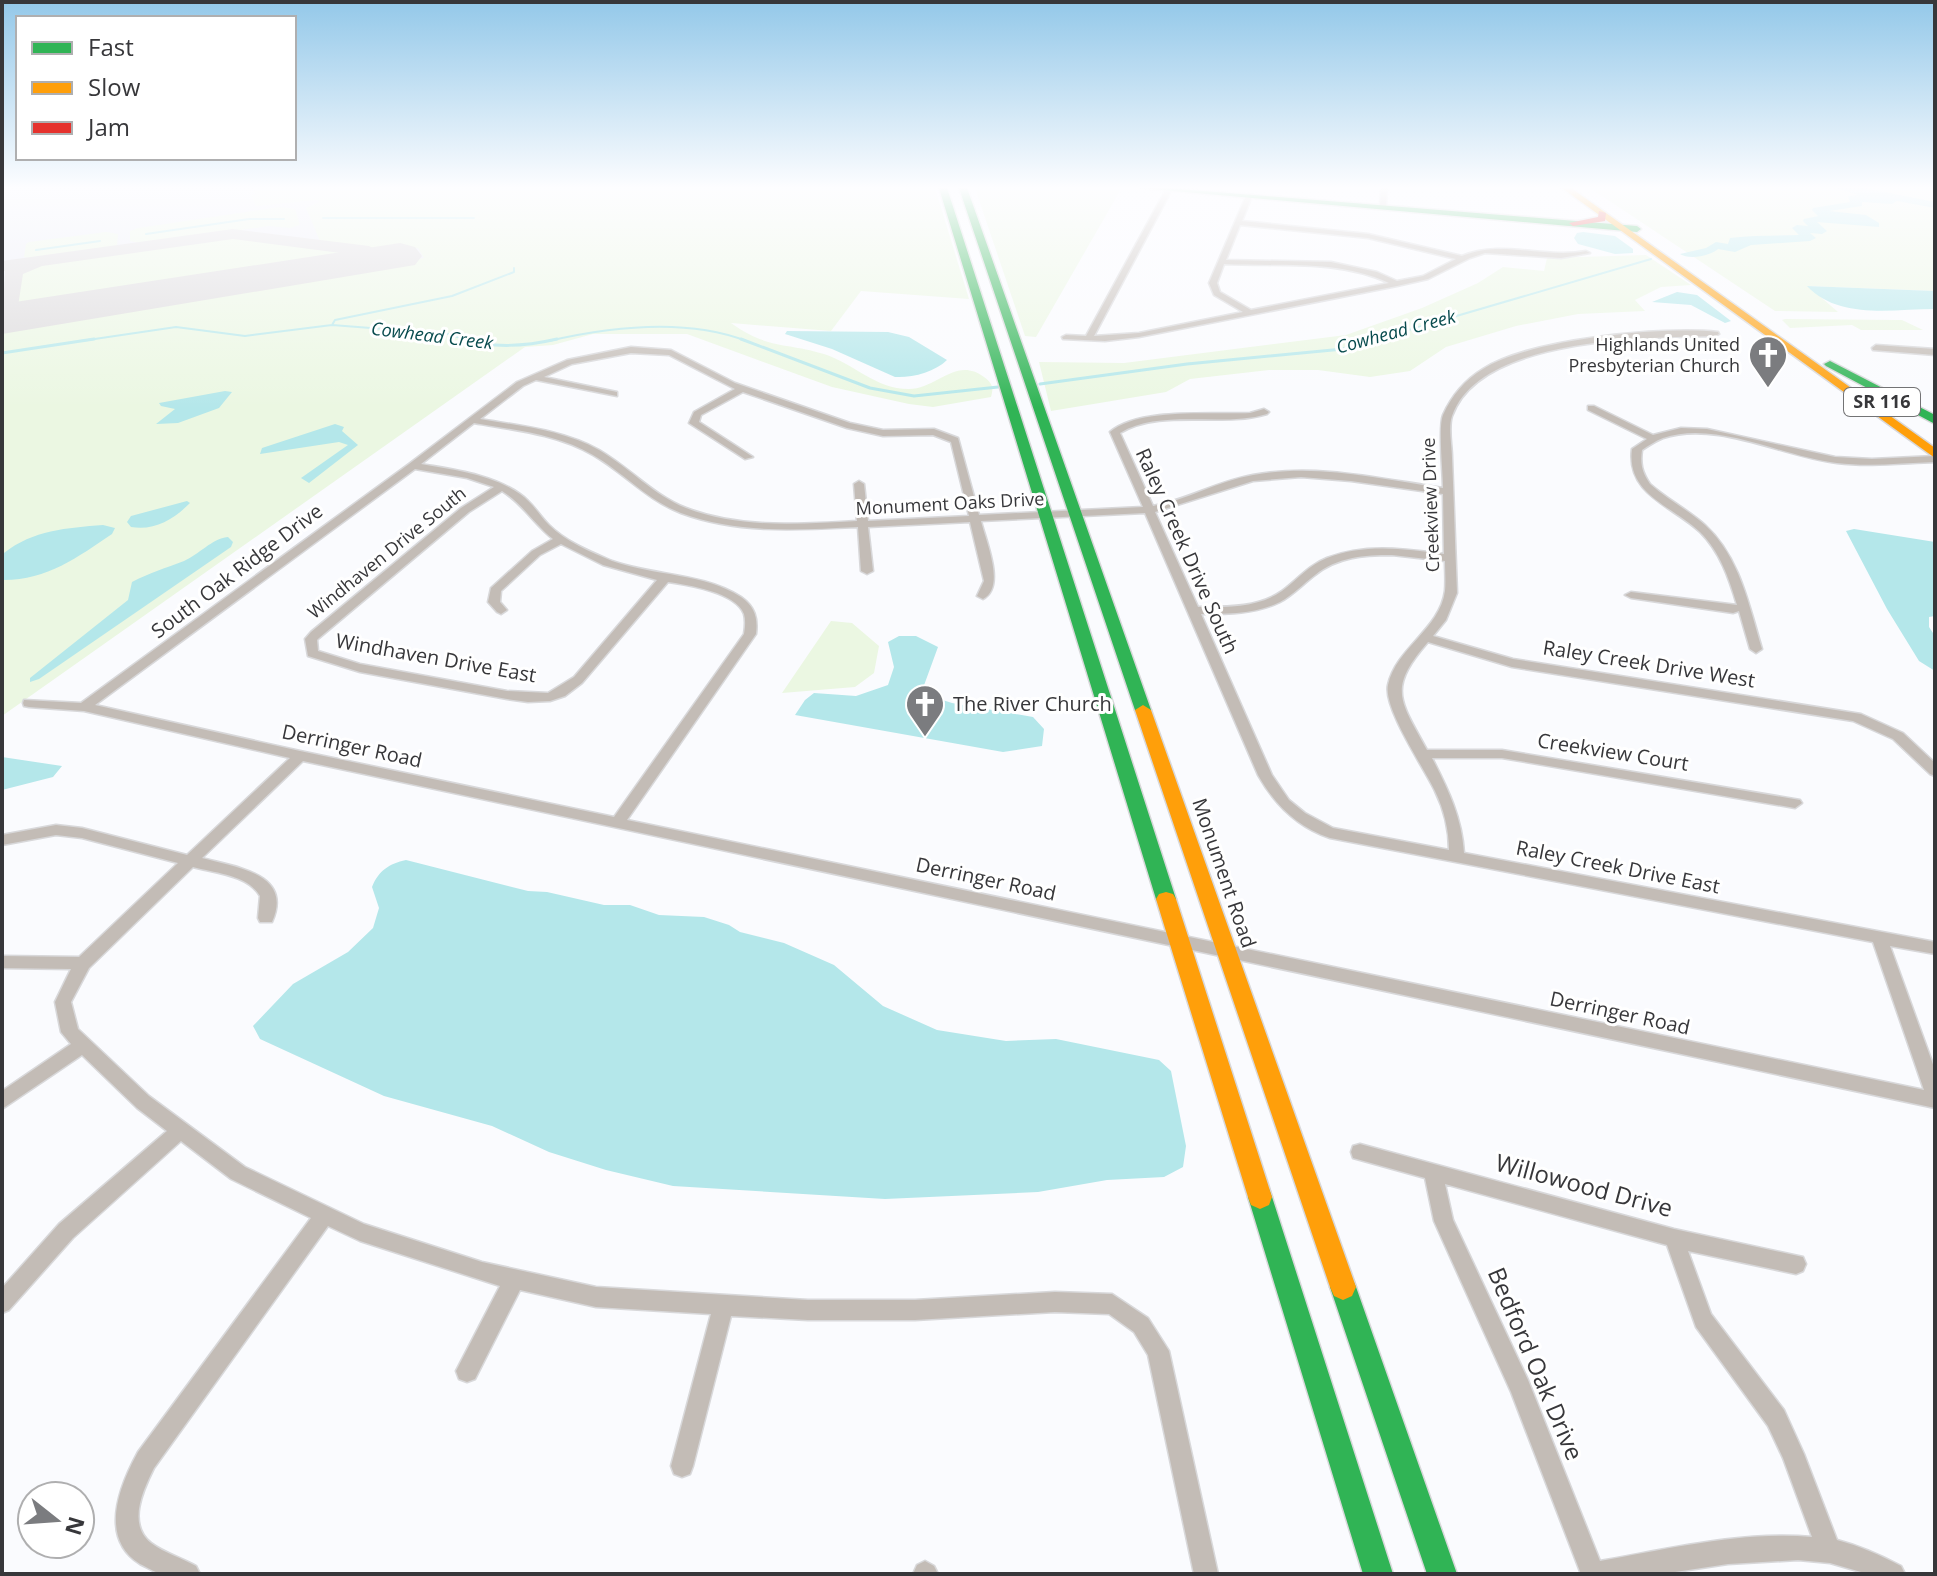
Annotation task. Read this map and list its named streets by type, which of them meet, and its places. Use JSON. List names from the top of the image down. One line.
{"streets":{"main road":["SR 116","Monument Road"],"street":["Monument Oaks Drive","Creekview Drive","Raley Creek Drive South","Windhaven Drive South","South Oak Ridge Drive","Windhaven Drive East","Raley Creek Drive West","Derringer Road","Creekview Court","Raley Creek Drive East","Willowood Drive","Bedford Oak Drive"]},"crossings":[["Monument Oaks Drive","Creekview Drive"],["Monument Oaks Drive","Raley Creek Drive South"],["Monument Oaks Drive","South Oak Ridge Drive"],["Monument Oaks Drive","Monument Road"],["Creekview Drive","Raley Creek Drive West"],["Creekview Drive","Creekview Court"],["Creekview Drive","Raley Creek Drive East"],["Raley Creek Drive South","Raley Creek Drive East"],["Windhaven Drive South","Windhaven Drive East"],["South Oak Ridge Drive","Derringer Road"],["Derringer Road","Monument Road"],["Willowood Drive","Bedford Oak Drive"]],"water":["Cowhead Creek"],"places":{"church":["Highlands United Presbyterian Church","The River Church"]},"legend":["Fast","Slow","Jam"],"north":"right"}
